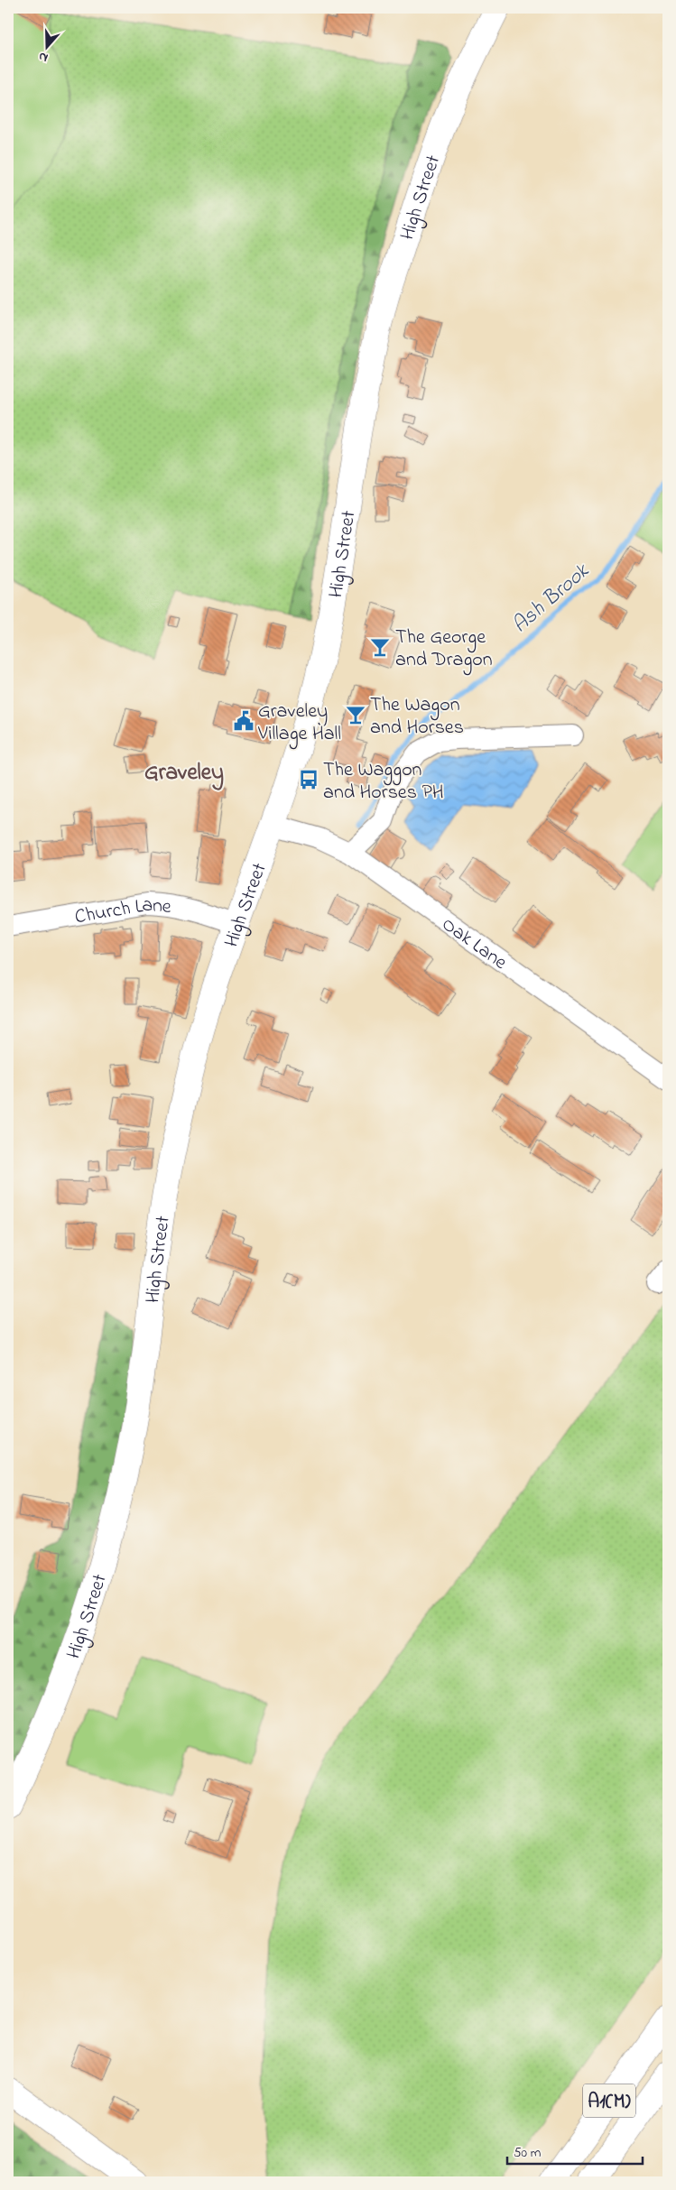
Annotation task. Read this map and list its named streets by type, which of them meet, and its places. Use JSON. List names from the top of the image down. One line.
{"streets":{"main road":["High Street","A1(M)"],"street":["Church Lane","Oak Lane"]},"crossings":[["High Street","Church Lane"],["High Street","Oak Lane"]],"districts":["Graveley"],"water":["Ash Brook"],"places":{"bar":["The George and Dragon","The Wagon and Horses"],"public building":["Graveley Village Hall"],"bus stop":["The Waggon and Horses PH"]},"scale_bar":"50 m","north":"bottom"}
